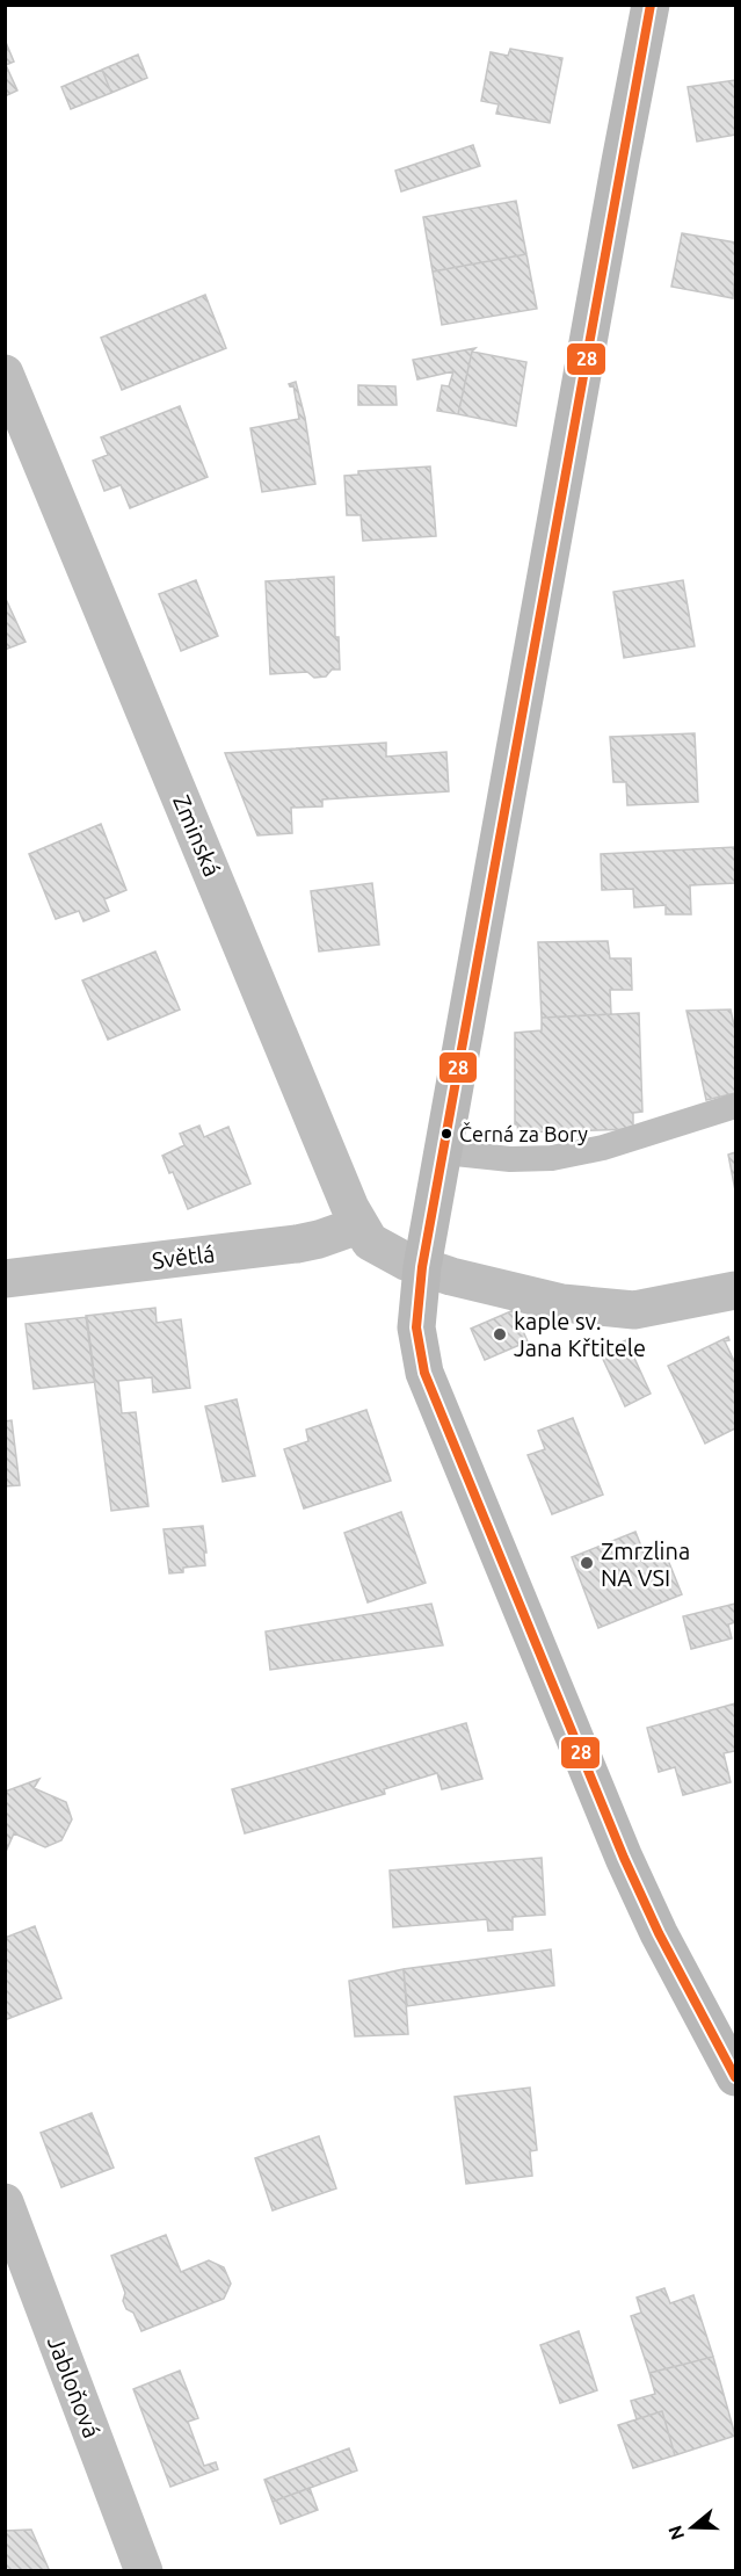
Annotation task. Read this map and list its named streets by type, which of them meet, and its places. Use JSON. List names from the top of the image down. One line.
{"streets":{"street":["Zminská","Světlá","Jabloňová"]},"crossings":[["Zminská","Světlá"]],"places":["Černá za Bory","kaple sv. Jana Křtitele","Zmrzlina NA VSI"],"lines":["transit line 28"],"north":"left"}
